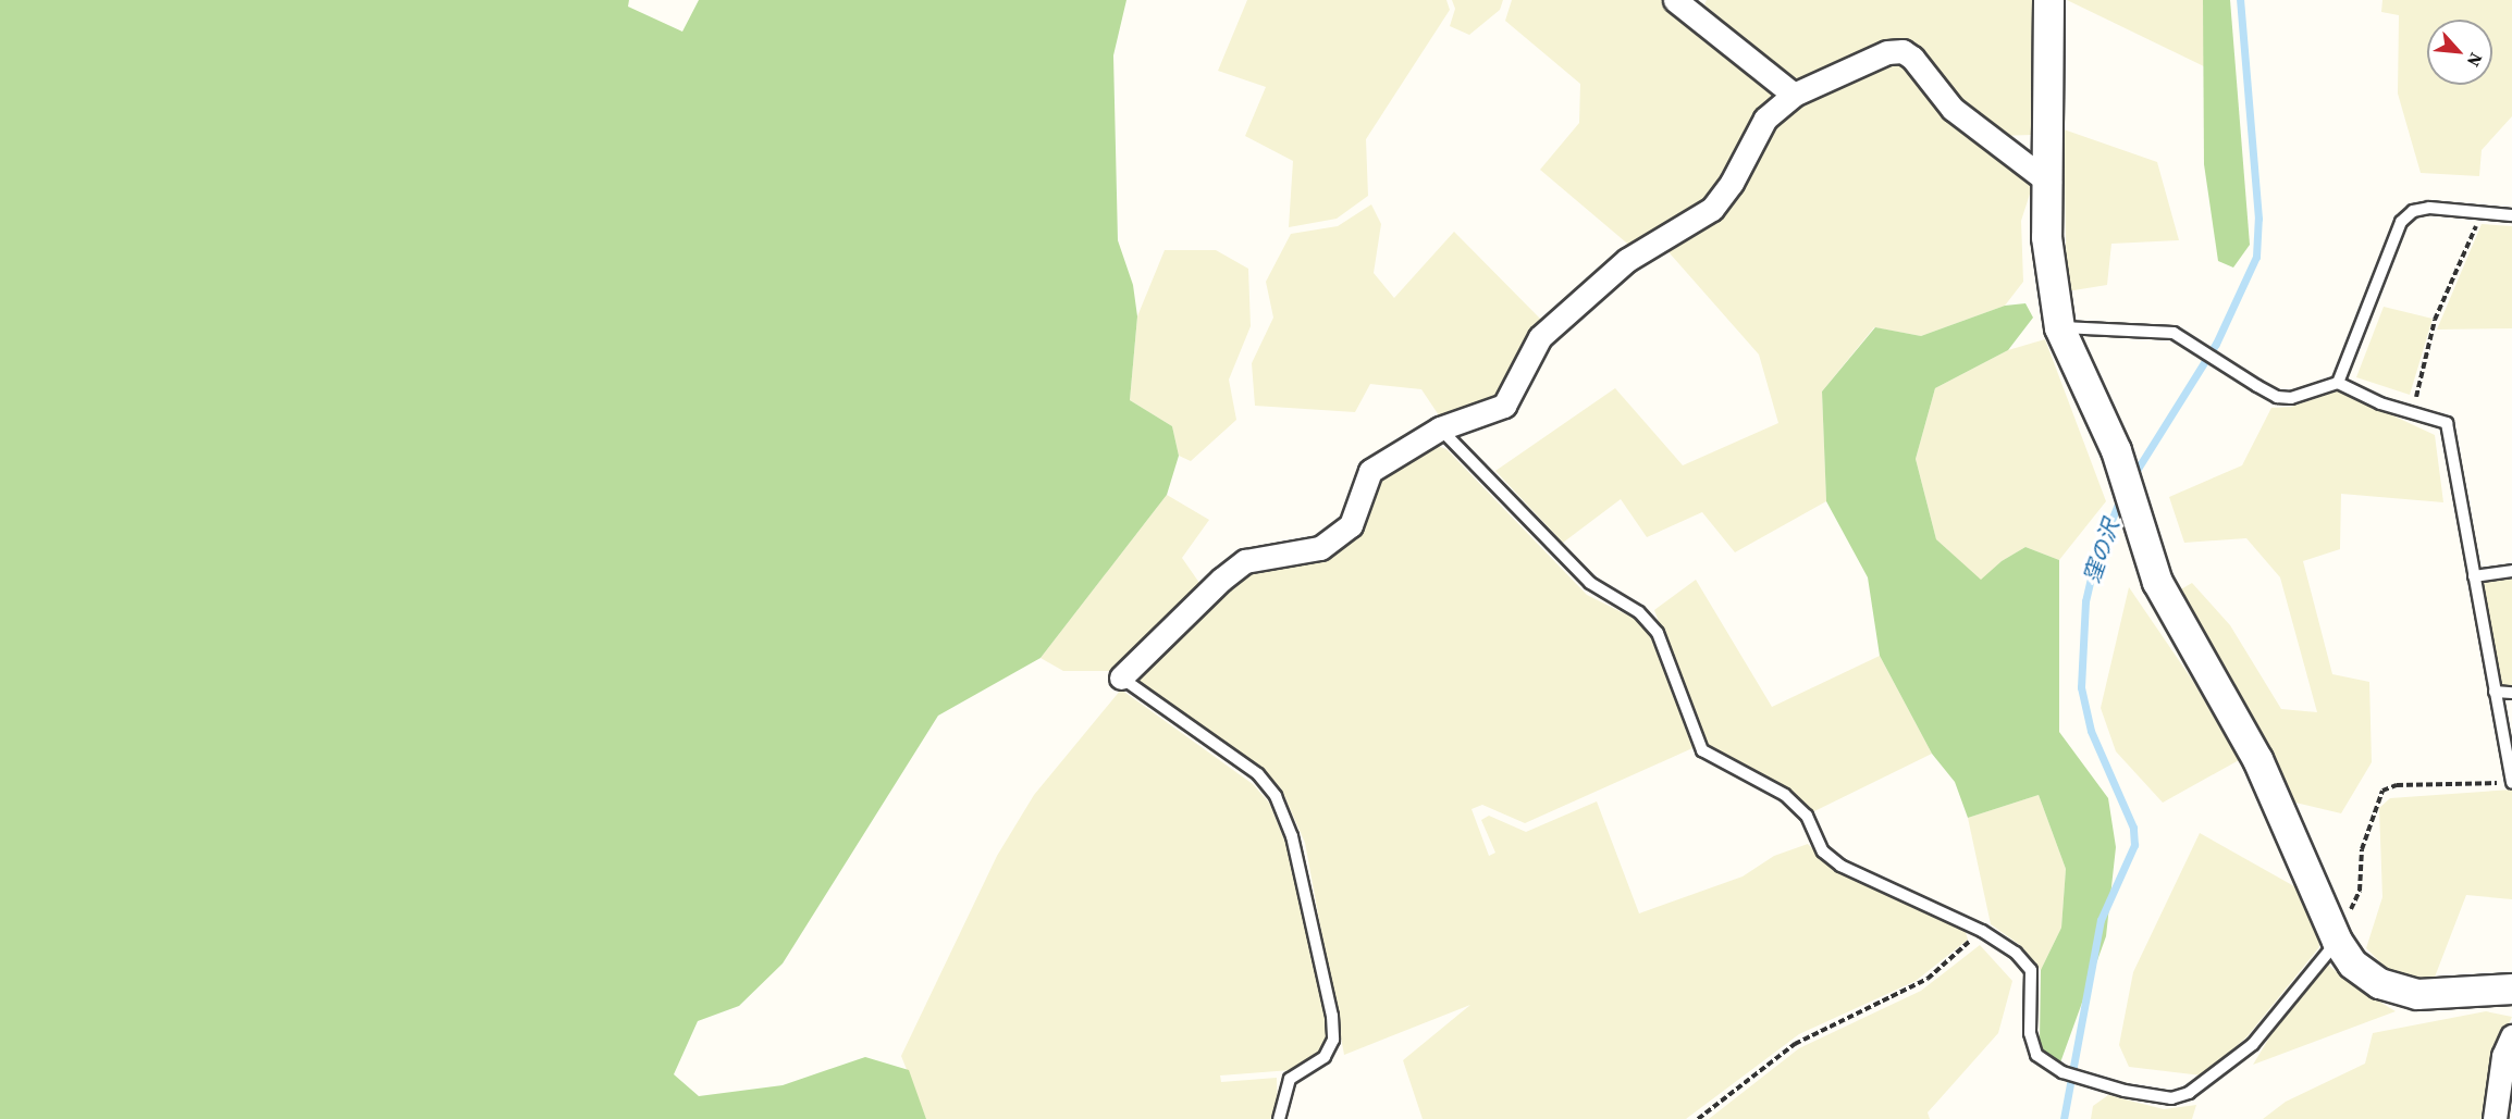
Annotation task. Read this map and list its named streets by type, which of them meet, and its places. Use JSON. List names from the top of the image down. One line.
{"water":["窪の沢"],"north":"bottom right"}
